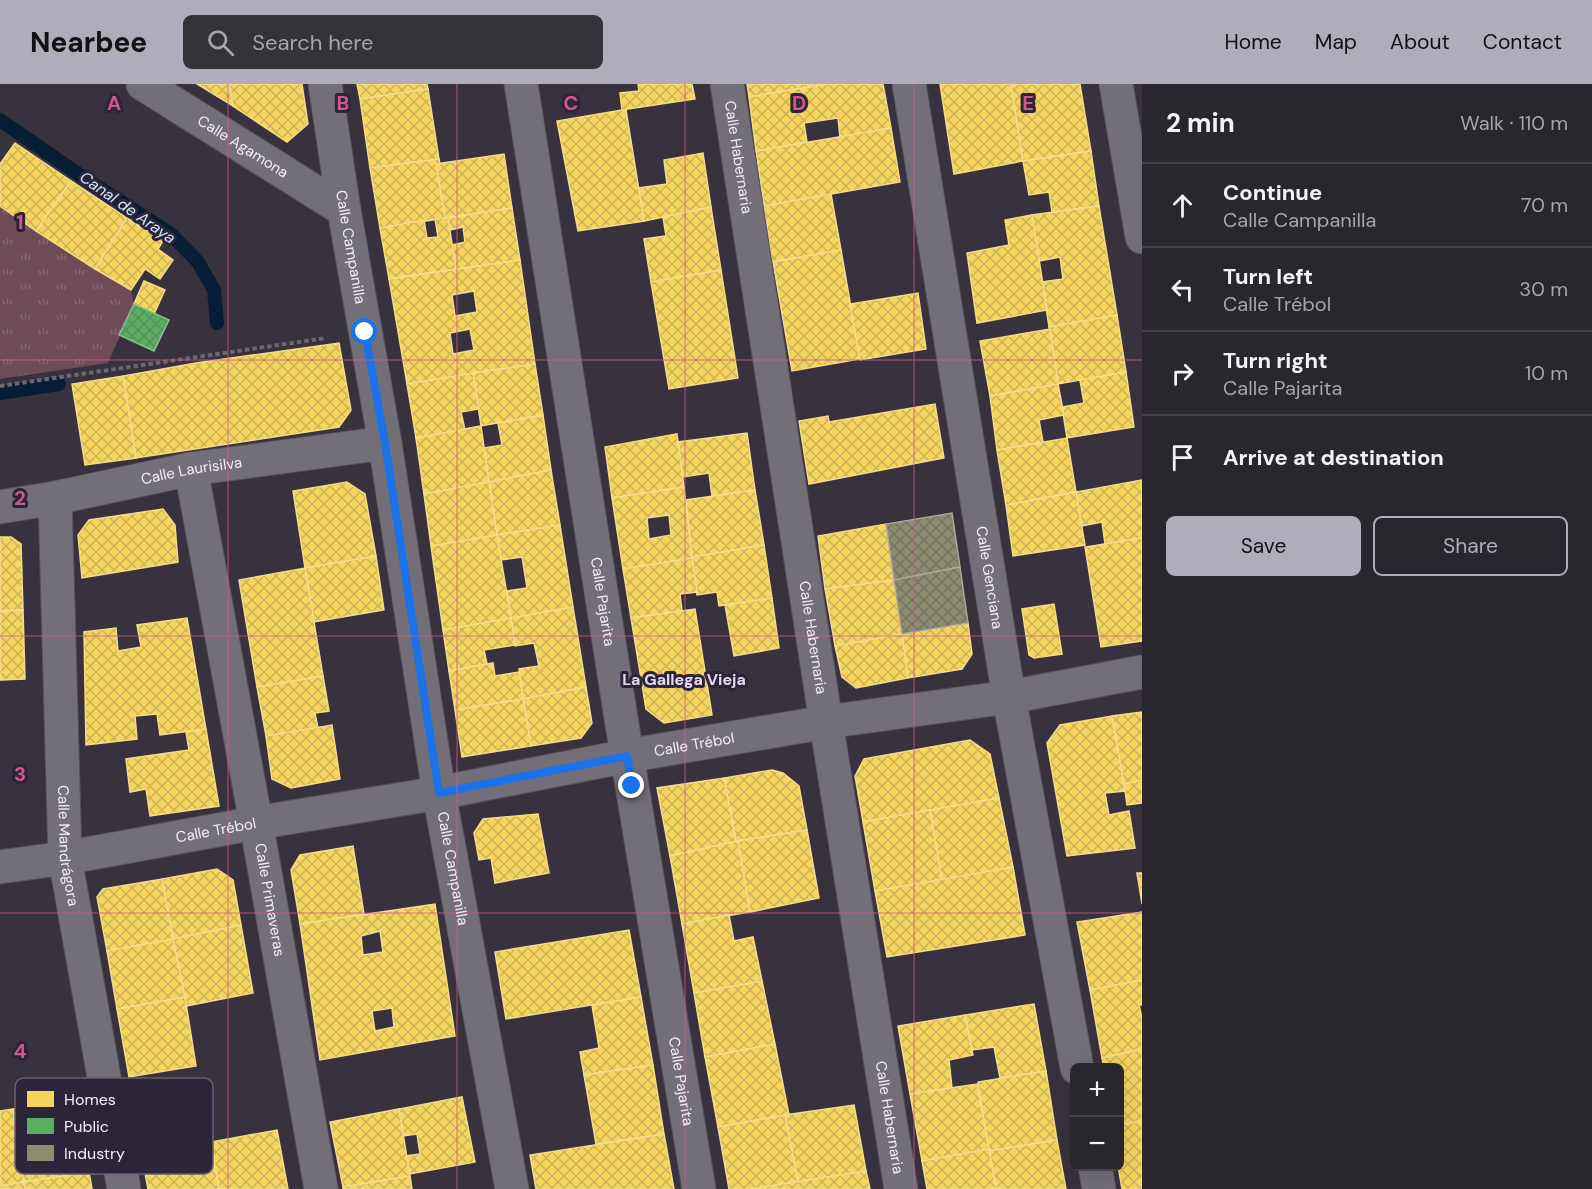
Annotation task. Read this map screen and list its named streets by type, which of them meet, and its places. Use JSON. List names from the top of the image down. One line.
{"streets":{"street":["Calle Agamona","Calle Habernaria","Calle Campanilla","Calle Laurisilva","Calle Genciana","Calle Pajarita","Calle Trébol","Calle Mandrágora","Calle Primaveras"]},"crossings":[["Calle Agamona","Calle Campanilla"],["Calle Habernaria","Calle Trébol"],["Calle Campanilla","Calle Laurisilva"],["Calle Campanilla","Calle Trébol"],["Calle Laurisilva","Calle Mandrágora"],["Calle Laurisilva","Calle Primaveras"],["Calle Genciana","Calle Trébol"],["Calle Pajarita","Calle Trébol"],["Calle Trébol","Calle Mandrágora"],["Calle Trébol","Calle Primaveras"]],"districts":["La Gallega Vieja"],"water":["Canal de Araya"],"legend":["Homes","Public","Industry"],"page":{"header":"Nearbee","search":"Search here","nav":["Home","Map","About","Contact"],"heading":["2 min","Walk · 110 m"],"list":[["Continue","Calle Campanilla","70 m"],["Turn left","Calle Trébol","30 m"],["Turn right","Calle Pajarita","10 m"],"Arrive at destination"],"buttons":["Save","Share"],"map_buttons":["+","−"]},"grid":{"columns":["A","B","C","D","E"],"rows":["1","2","3","4"]}}
